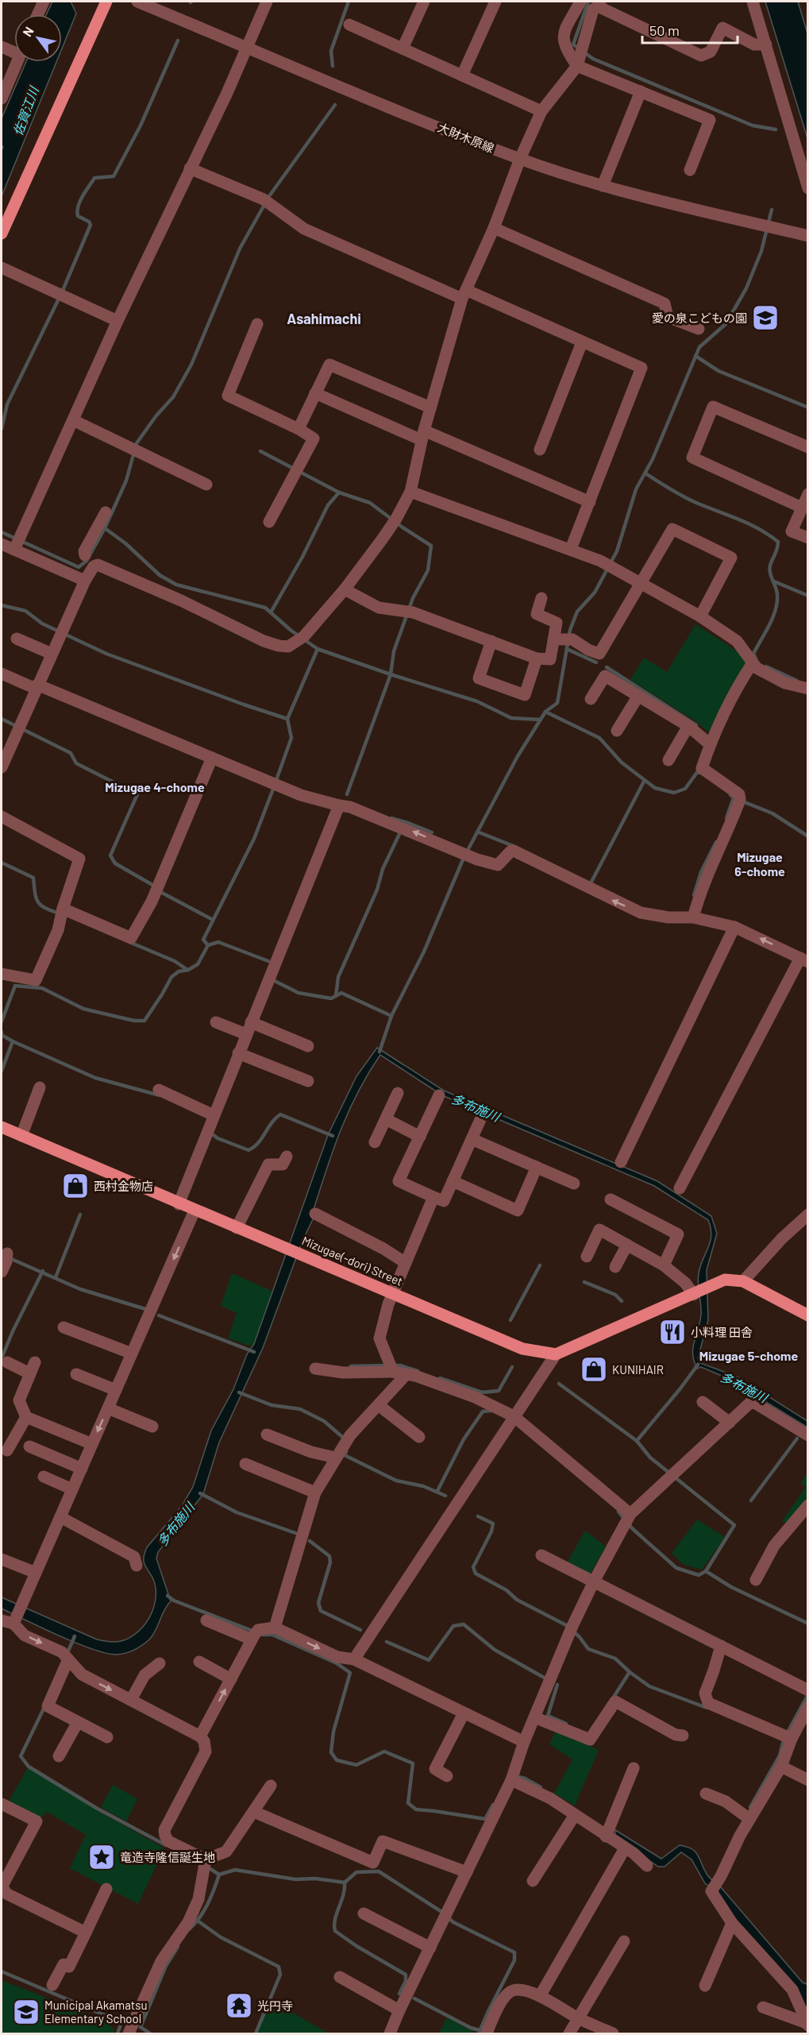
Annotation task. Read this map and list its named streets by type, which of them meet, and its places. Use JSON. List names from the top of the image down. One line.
{"streets":{"main road":["Mizugae(-dori) Street"],"street":["大財木原線"]},"districts":["Asahimachi","Mizugae 4-chome","Mizugae 6-chome","Mizugae 5-chome"],"water":["佐賀江川","多布施川"],"places":{"school or university":["愛の泉こどもの園","Municipal Akamatsu Elementary School"],"shop":["西村金物店","KUNIHAIR"],"restaurant":["小料理 田舎"],"place":["竜造寺隆信誕生地"],"temple":["光円寺"]},"scale_bar":"50 m","north":"top left"}
